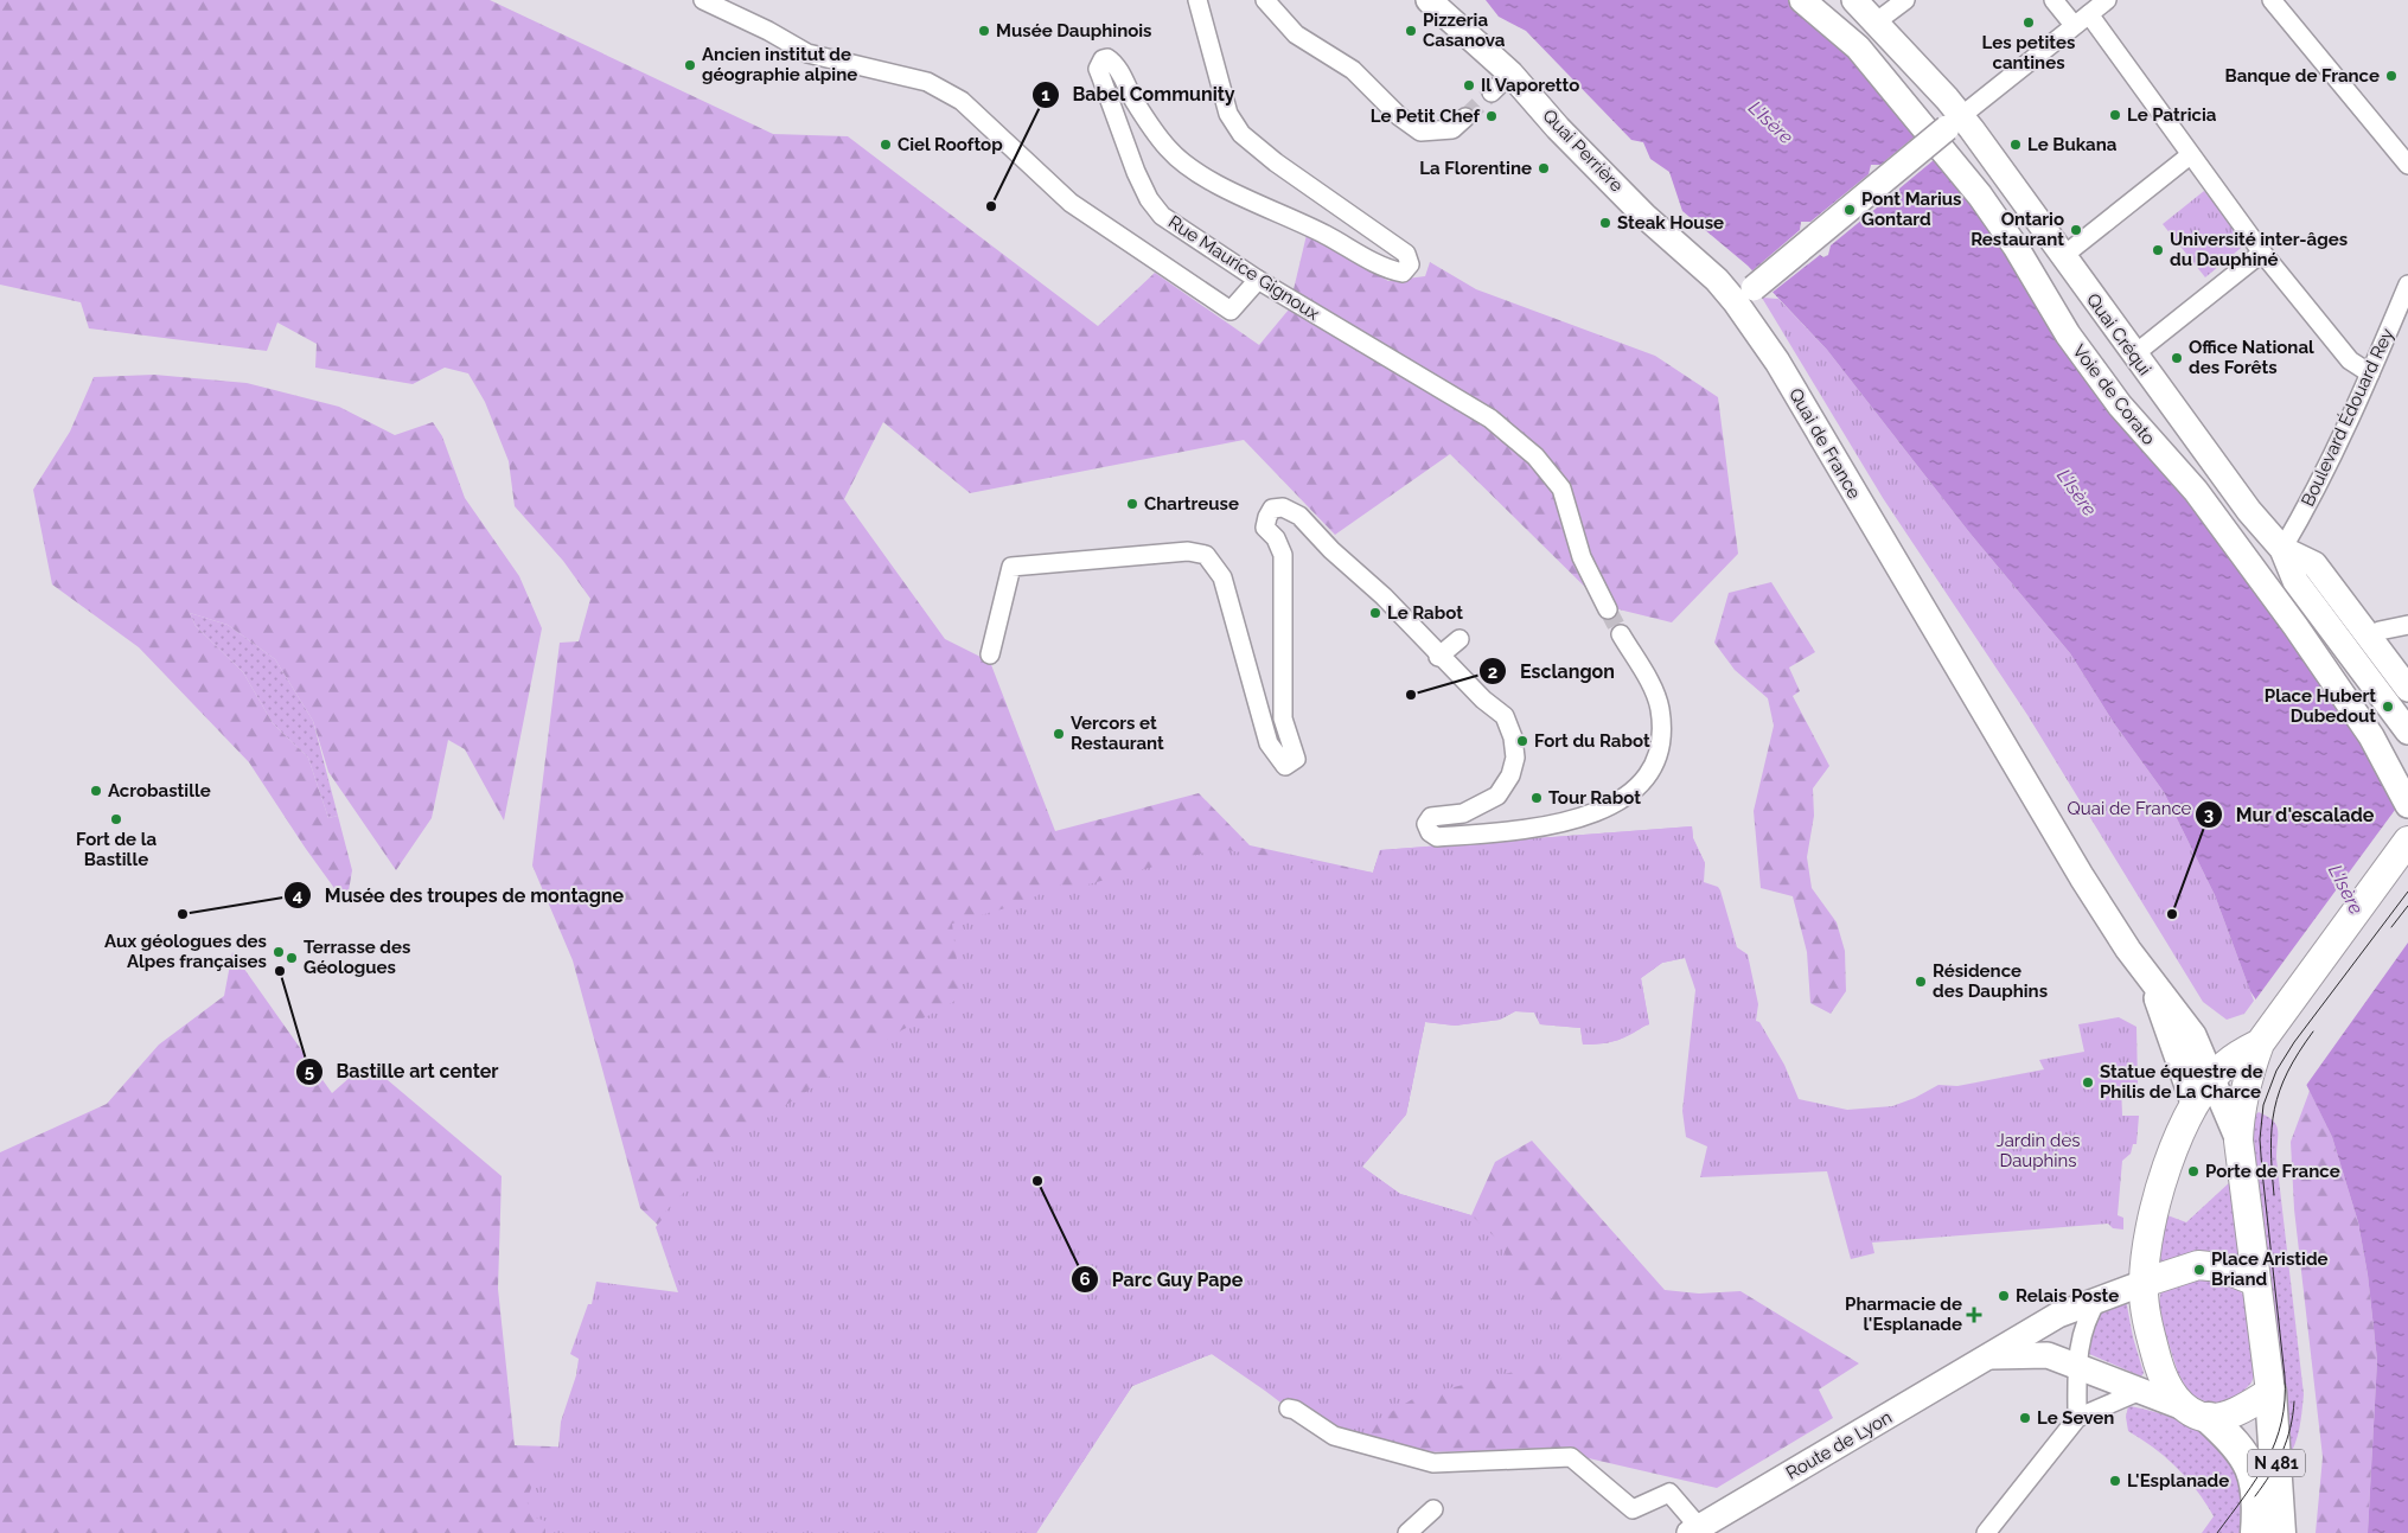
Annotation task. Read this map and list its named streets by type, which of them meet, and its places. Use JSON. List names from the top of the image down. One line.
{"streets":{"highway":["N 481"],"main road":["Quai Perrière","Quai Créqui","Voie de Corato","Quai de France","Route de Lyon"],"street":["Rue Maurice Gignoux","Boulevard Édouard Rey"]},"crossings":[["Quai Perrière","Quai de France"],["Quai Créqui","Boulevard Édouard Rey"]],"water":["L'Isère"],"parks":["Quai de France","Jardin des Dauphins"],"places":{"other":["Les petites cantines","Musée Dauphinois","Pizzeria Casanova","Ancien institut de géographie alpine","Banque de France","Il Vaporetto","Le Patricia","Le Petit Chef","Ciel Rooftop","Le Bukana","La Florentine","Babel Community","Pont Marius Gontard","Steak House","Ontario Restaurant","Université inter-âges du Dauphiné","Office National des Forêts","Chartreuse","Le Rabot","Esclangon","Place Hubert Dubedout","Vercors et Restaurant","Fort du Rabot","Acrobastille","Tour Rabot","Fort de la Bastille","Musée des troupes de montagne","Mur d'escalade","Aux géologues des Alpes françaises","Terrasse des Géologues","Bastille art center","Résidence des Dauphins","Statue équestre de Philis de La Charce","Porte de France","Parc Guy Pape","Place Aristide Briand","Relais Poste","Le Seven","L'Esplanade"],"health":["Pharmacie de l'Esplanade"]}}
